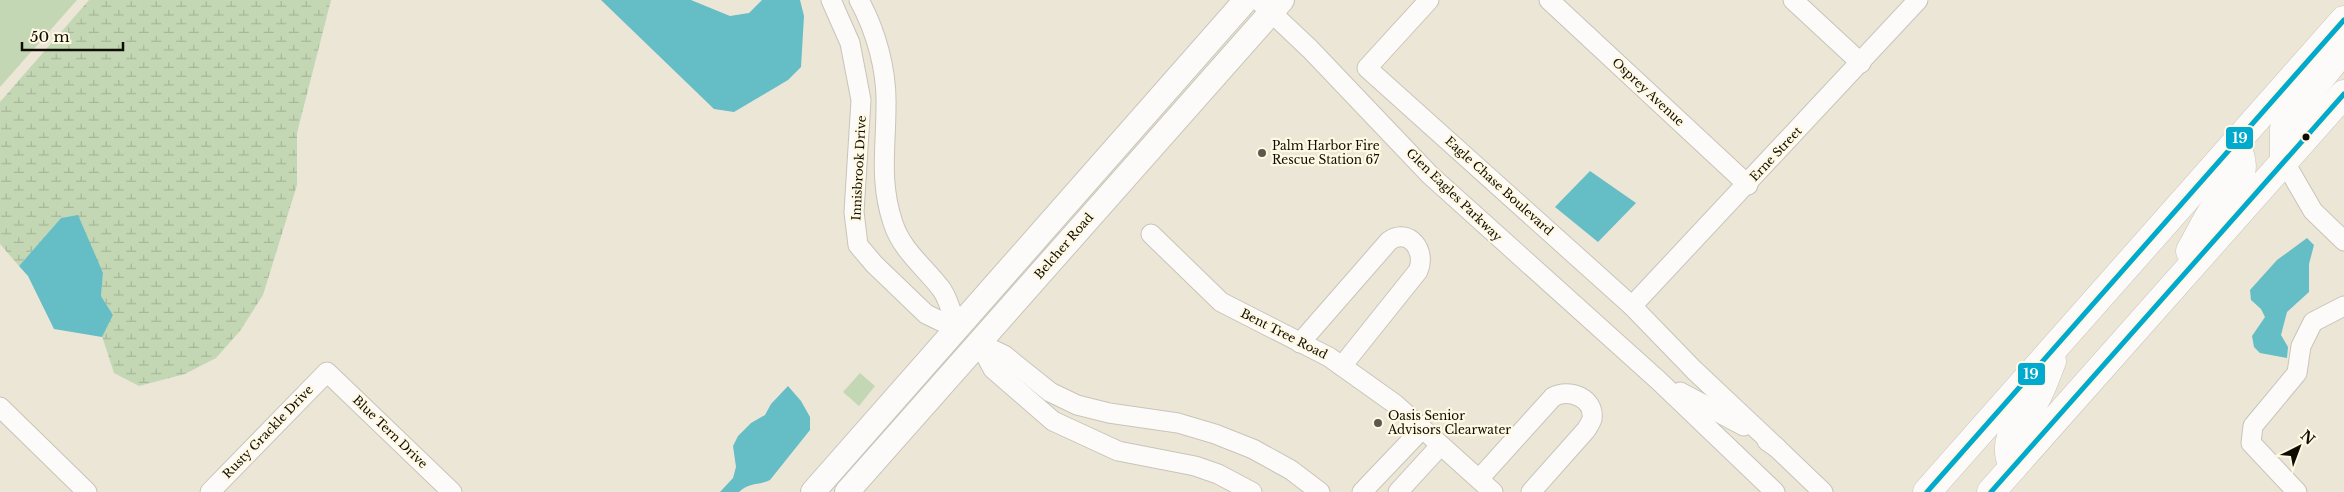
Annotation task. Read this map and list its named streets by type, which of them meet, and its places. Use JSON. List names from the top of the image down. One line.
{"streets":{"main road":["Belcher Road"],"street":["Osprey Avenue","Erne Street","Innisbrook Drive","Eagle Chase Boulevard","Glen Eagles Parkway","Bent Tree Road","Rusty Grackle Drive","Blue Tern Drive"]},"crossings":[["Osprey Avenue","Erne Street"],["Erne Street","Eagle Chase Boulevard"],["Innisbrook Drive","Belcher Road"],["Eagle Chase Boulevard","Glen Eagles Parkway"],["Glen Eagles Parkway","Belcher Road"],["Rusty Grackle Drive","Blue Tern Drive"]],"places":["Palm Harbor Fire Rescue Station 67","Oasis Senior Advisors Clearwater"],"lines":["transit line 19"],"scale_bar":"50 m","north":"top right"}
